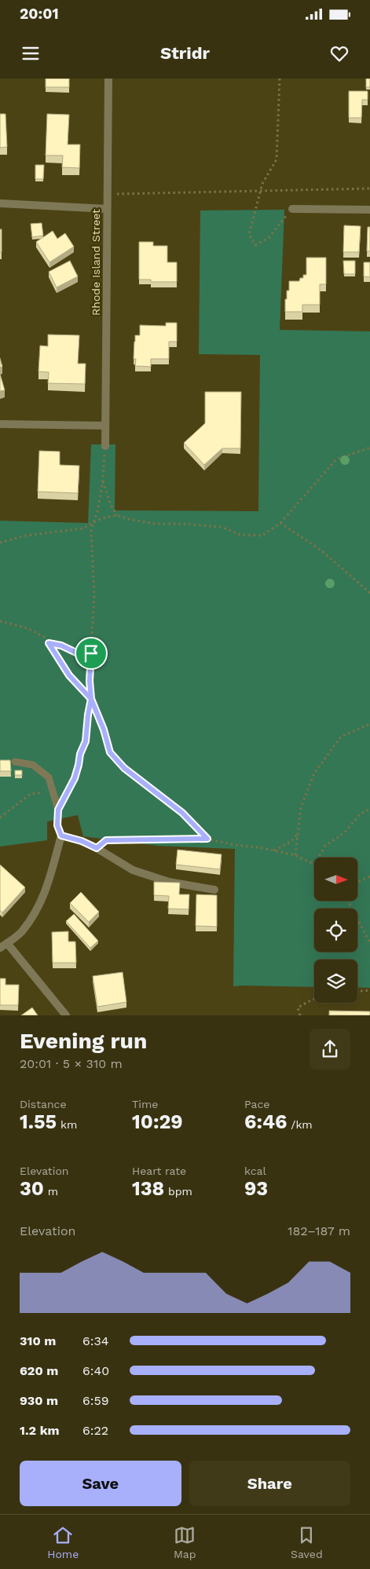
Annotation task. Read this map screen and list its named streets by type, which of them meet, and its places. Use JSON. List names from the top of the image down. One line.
{"streets":{"street":["Rhode Island Street"]},"north":"right","page":{"status":"20:01","header":"Stridr","heading":["Evening run","20:01 · 5 × 310 m"],"stats":[["Distance","1.55 km"],["Time","10:29"],["Pace","6:46 /km"],["Elevation","30 m"],["Heart rate","138 bpm"],["kcal","93"]],"chart":["Elevation","182–187 m"],"list":[{"name":"310 m","note":"6:34"},{"name":"620 m","note":"6:40"},{"name":"930 m","note":"6:59"},{"name":"1.2 km","note":"6:22"}],"buttons":["Save","Share"],"tabs":["Home","Map","Saved"]}}
